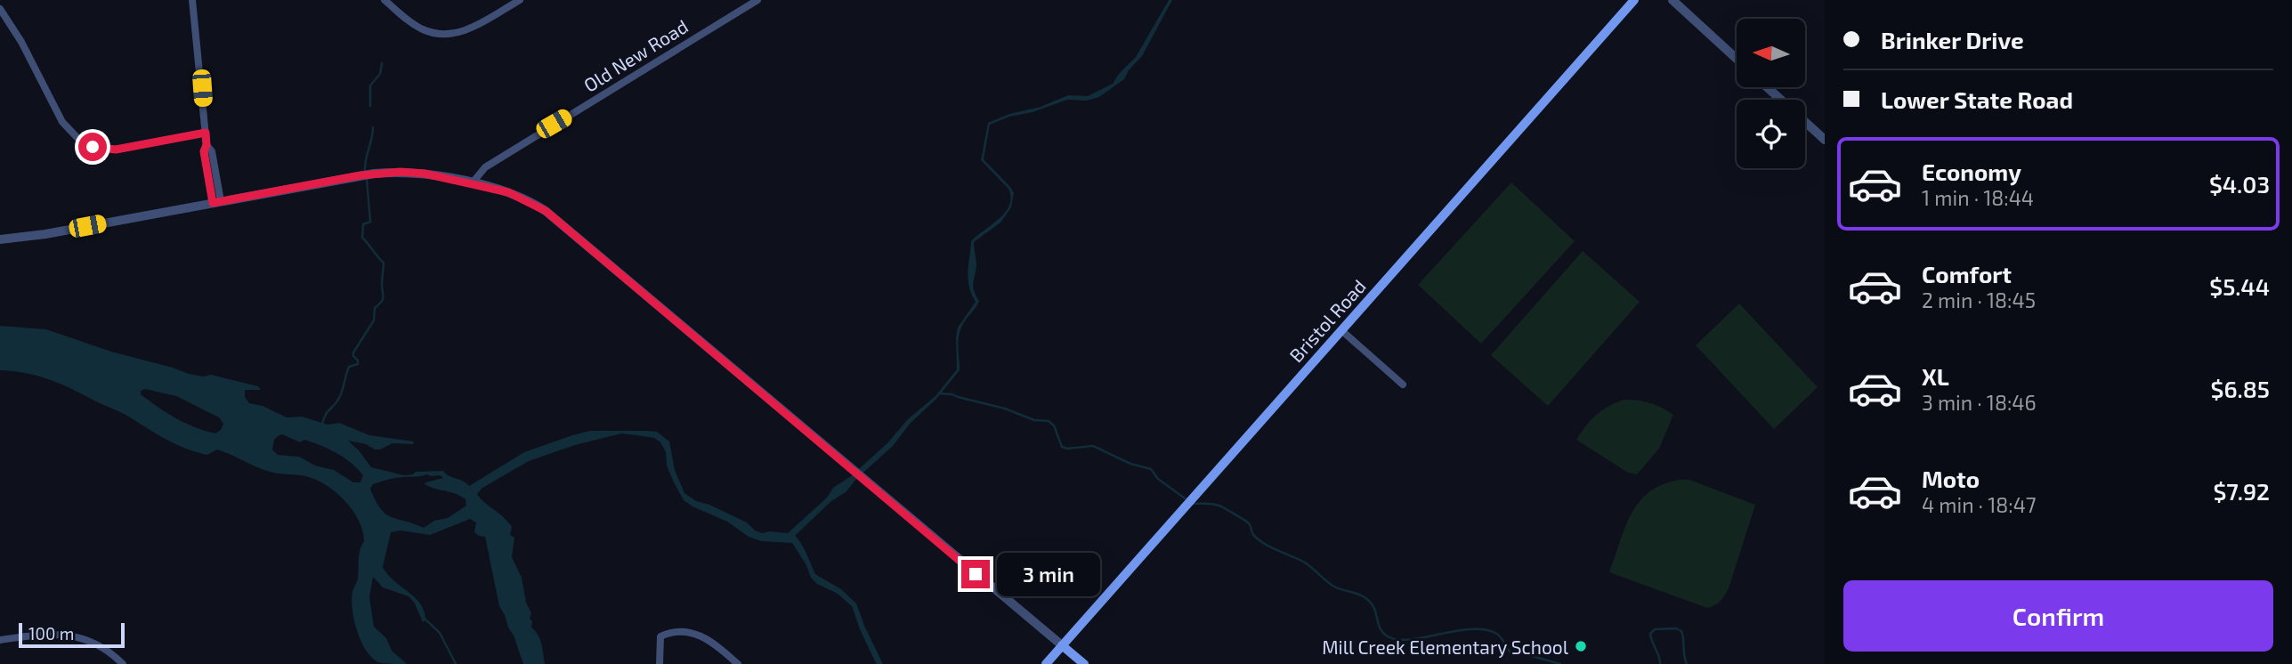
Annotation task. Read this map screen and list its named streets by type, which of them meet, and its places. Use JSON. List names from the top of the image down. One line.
{"streets":{"main road":["Bristol Road"],"street":["Old New Road"]},"places":["Mill Creek Elementary School"],"scale_bar":"100 m","north":"left","page":{"banner":["Brinker Drive","Lower State Road"],"list":[{"name":"Economy","note":"1 min · 18:44","value":"$4.03"},{"name":"Comfort","note":"2 min · 18:45","value":"$5.44"},{"name":"XL","note":"3 min · 18:46","value":"$6.85"},{"name":"Moto","note":"4 min · 18:47","value":"$7.92"}],"bubble":"3 min","buttons":"Confirm","scale":"100 m"}}
